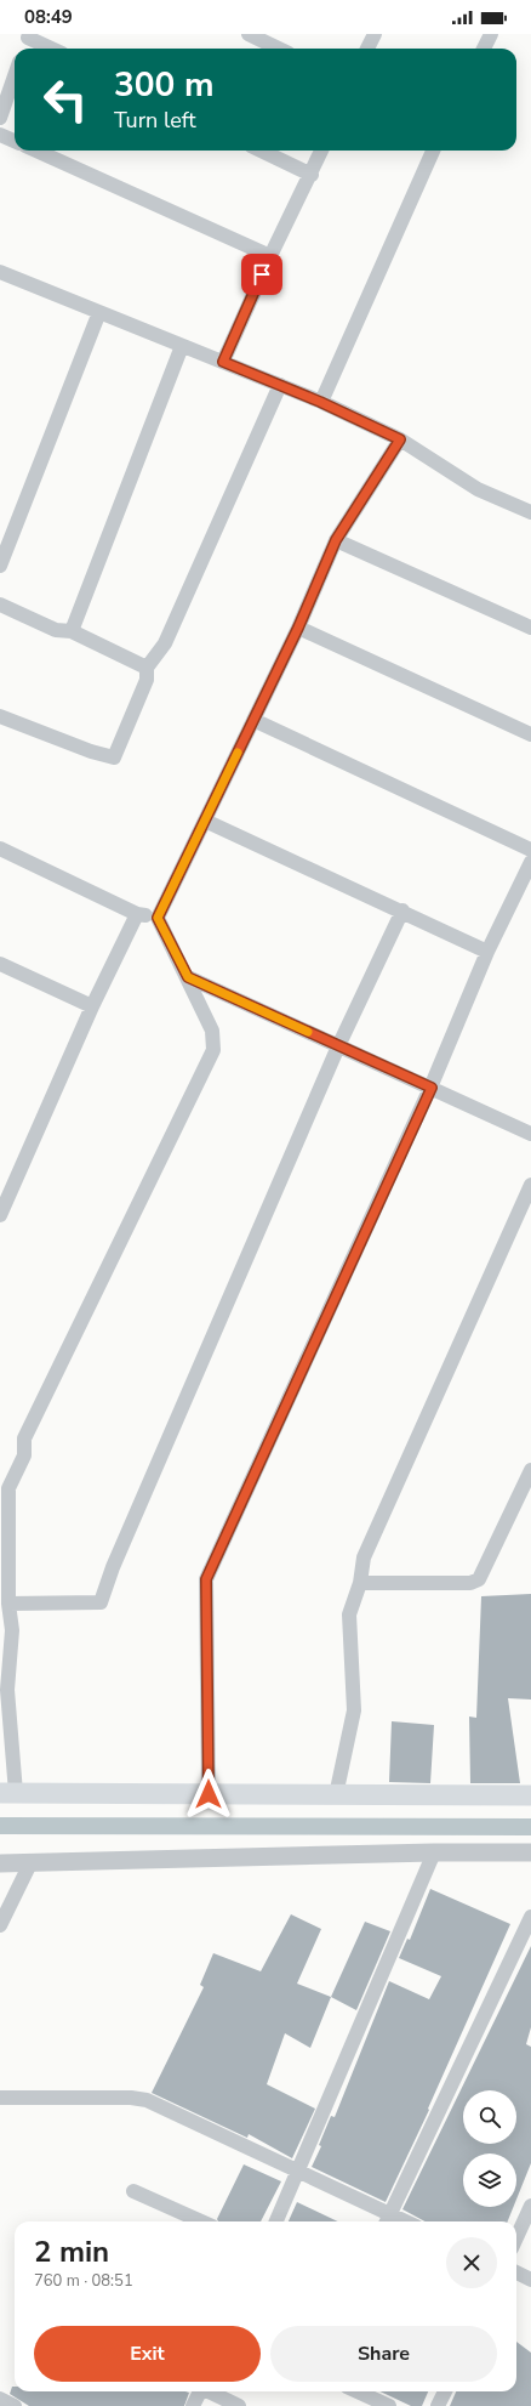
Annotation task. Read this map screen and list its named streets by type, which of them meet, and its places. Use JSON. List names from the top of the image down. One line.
{"page":{"status":"08:49","turn":["300 m","Turn left"],"heading":["2 min","760 m · 08:51"],"buttons":["Exit","Share"]}}
